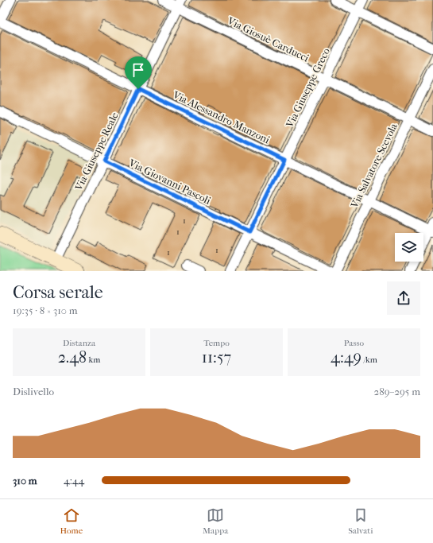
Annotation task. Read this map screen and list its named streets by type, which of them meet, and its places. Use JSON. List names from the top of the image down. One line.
{"streets":{"street":["Via Giosuè Carducci","Via Giuseppe Greco","Via Alessandro Manzoni","Via Giuseppe Reale","Via Salvatore Scevola","Via Giovanni Pascoli"]},"crossings":[["Via Giosuè Carducci","Via Giuseppe Greco"],["Via Giosuè Carducci","Via Giuseppe Reale"],["Via Giosuè Carducci","Via Salvatore Scevola"],["Via Giuseppe Greco","Via Alessandro Manzoni"],["Via Giuseppe Greco","Via Giovanni Pascoli"],["Via Alessandro Manzoni","Via Giuseppe Reale"],["Via Alessandro Manzoni","Via Salvatore Scevola"],["Via Giuseppe Reale","Via Giovanni Pascoli"]],"house_numbers":["1","1","1","1"],"page":{"heading":["Corsa serale","19:35 · 8 × 310 m"],"stats":[["Distanza","2.48 km"],["Tempo","11:57"],["Passo","4:49 /km"]],"chart":["Dislivello","289–295 m"],"list":[{"name":"310 m","note":"4:44"}],"tabs":["Home","Mappa","Salvati"]}}
